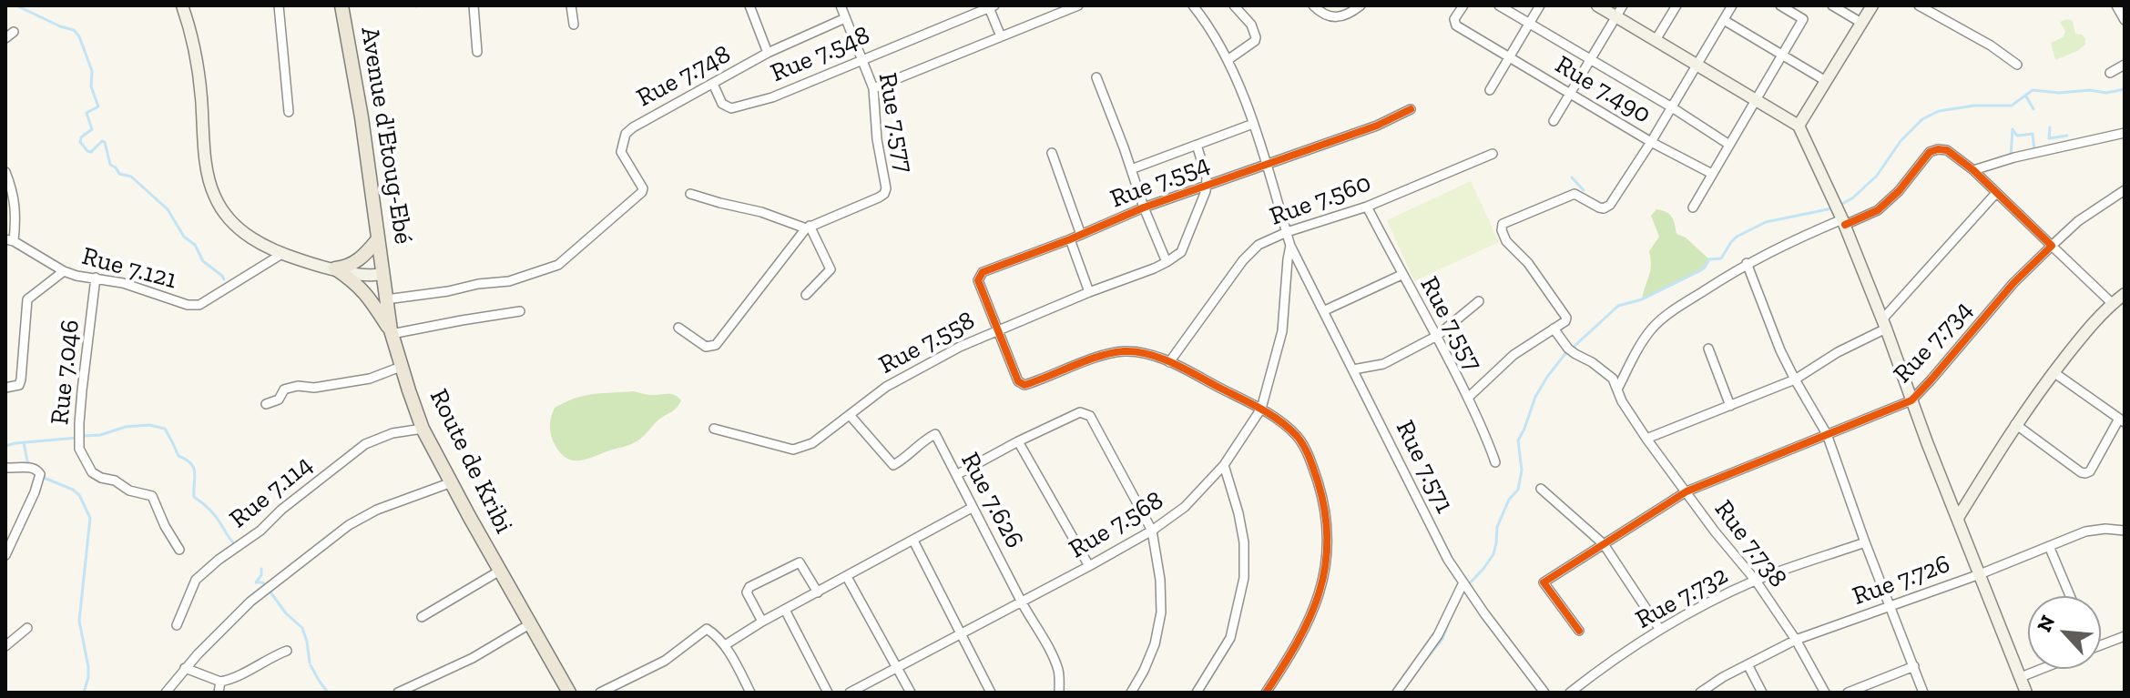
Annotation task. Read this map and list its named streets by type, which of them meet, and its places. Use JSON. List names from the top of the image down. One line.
{"streets":{"main road":["Avenue d'Etoug-Ebé","Route de Kribi"],"street":["Rue 7.548","Rue 7.748","Rue 7.490","Rue 7.577","Rue 7.554","Rue 7.560","Rue 7.121","Rue 7.557","Rue 7.734","Rue 7.558","Rue 7.046","Rue 7.571","Rue 7.114","Rue 7.626","Rue 7.568","Rue 7.738","Rue 7.726","Rue 7.732"]},"crossings":[["Rue 7.548","Rue 7.748"],["Rue 7.548","Rue 7.577"],["Rue 7.748","Rue 7.577"],["Rue 7.748","Route de Kribi"],["Avenue d'Etoug-Ebé","Route de Kribi"],["Rue 7.554","Rue 7.558"],["Rue 7.554","Rue 7.568"],["Rue 7.560","Rue 7.557"],["Rue 7.560","Rue 7.568"],["Rue 7.121","Rue 7.046"],["Rue 7.734","Rue 7.738"],["Rue 7.558","Rue 7.626"],["Route de Kribi","Rue 7.114"],["Rue 7.571","Rue 7.568"],["Rue 7.626","Rue 7.568"],["Rue 7.738","Rue 7.726"],["Rue 7.738","Rue 7.732"]],"north":"top left"}
